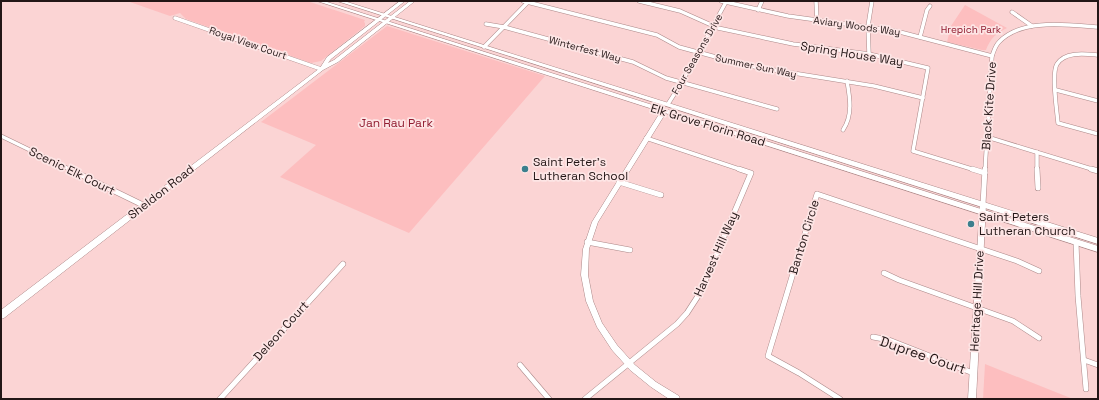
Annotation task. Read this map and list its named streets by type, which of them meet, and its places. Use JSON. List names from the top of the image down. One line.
{"streets":{"main road":["Elk Grove Florin Road","Sheldon Road"],"street":["Aviary Woods Way","Royal View Court","Winterfest Way","Four Seasons Drive","Spring House Way","Summer Sun Way","Black Kite Drive","Scenic Elk Court","Banton Circle","Harvest Hill Way","Heritage Hill Drive","Deleon Court","Dupree Court"]},"crossings":[["Aviary Woods Way","Four Seasons Drive"],["Aviary Woods Way","Black Kite Drive"],["Royal View Court","Sheldon Road"],["Winterfest Way","Four Seasons Drive"],["Four Seasons Drive","Spring House Way"],["Four Seasons Drive","Summer Sun Way"],["Four Seasons Drive","Elk Grove Florin Road"],["Spring House Way","Summer Sun Way"],["Spring House Way","Black Kite Drive"],["Black Kite Drive","Elk Grove Florin Road"],["Black Kite Drive","Heritage Hill Drive"],["Elk Grove Florin Road","Sheldon Road"],["Elk Grove Florin Road","Heritage Hill Drive"],["Scenic Elk Court","Sheldon Road"],["Banton Circle","Heritage Hill Drive"],["Heritage Hill Drive","Dupree Court"]],"parks":["Hrepich Park","Jan Rau Park"],"places":["Saint Peter's Lutheran School","Saint Peters Lutheran Church"]}
